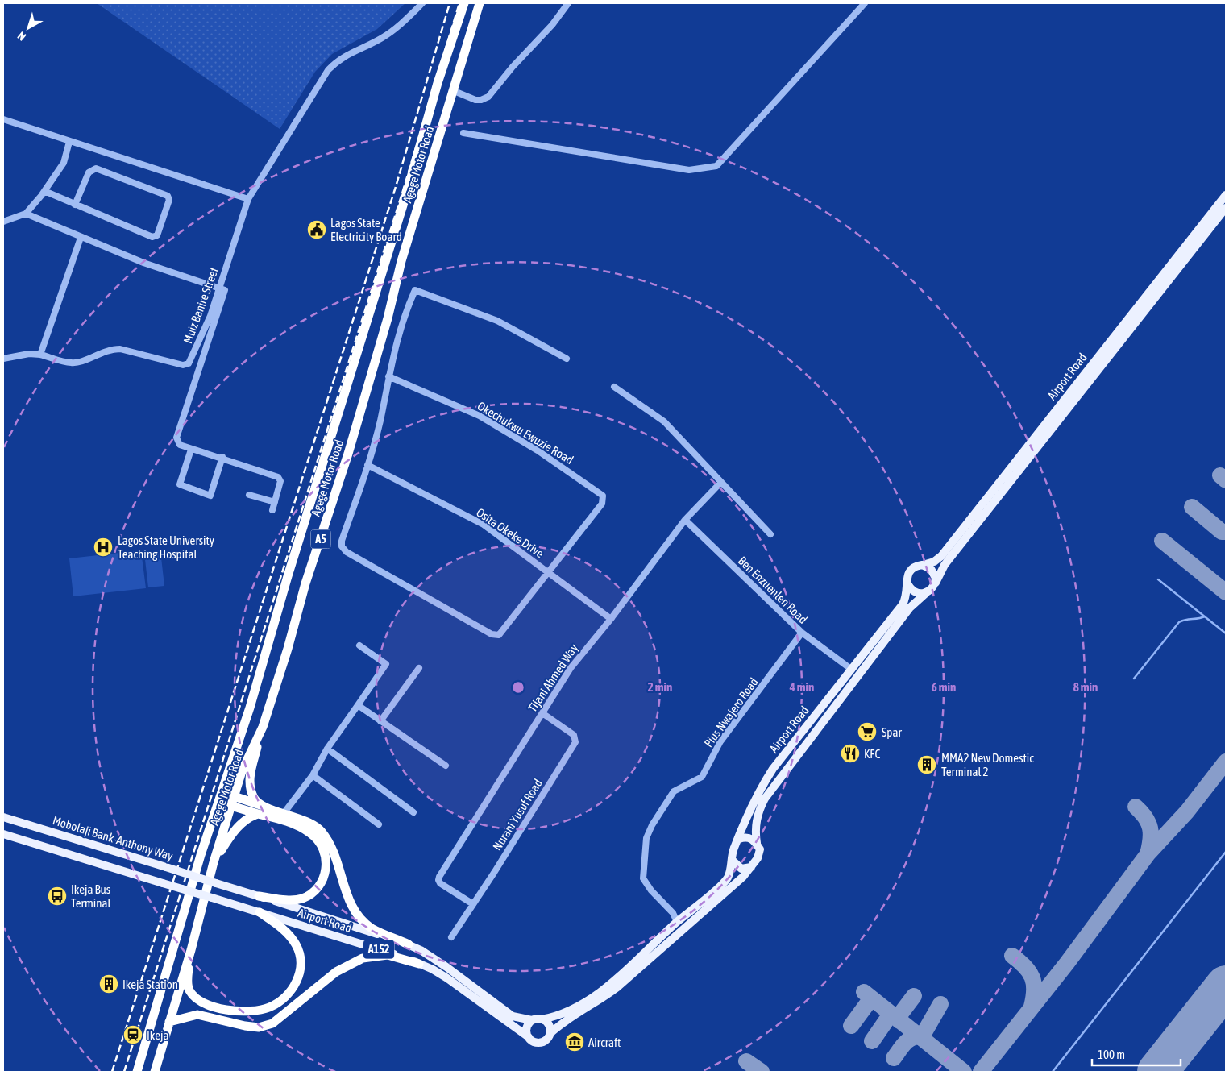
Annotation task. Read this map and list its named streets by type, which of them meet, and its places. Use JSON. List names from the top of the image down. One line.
{"streets":{"highway":["Agege Motor Road","A5"],"main road":["Airport Road","Mobolaji Bank-Anthony Way","A152"],"street":["Muiz Banire Street","Okechukwu Ewuzie Road","Osita Okeke Drive","Ben Enzuenlen Road","Tijani Ahmed Way","Pius Nwajero Road","Nurani Yusuf Road"]},"crossings":[["Airport Road","Ben Enzuenlen Road"],["Airport Road","Mobolaji Bank-Anthony Way"],["Okechukwu Ewuzie Road","Osita Okeke Drive"],["Osita Okeke Drive","Tijani Ahmed Way"],["Ben Enzuenlen Road","Tijani Ahmed Way"],["Ben Enzuenlen Road","Pius Nwajero Road"],["Tijani Ahmed Way","Nurani Yusuf Road"]],"places":{"public building":["Lagos State Electricity Board"],"hospital":["Lagos State University Teaching Hospital"],"supermarket":["Spar"],"restaurant":["KFC"],"building":["MMA2 New Domestic Terminal 2","Ikeja Station"],"bus stop":["Ikeja Bus Terminal"],"station":["Ikeja"],"museum":["Aircraft"]},"scale_bar":"100 m","north":"bottom left","rings":["2 min","4 min","6 min","8 min"]}
